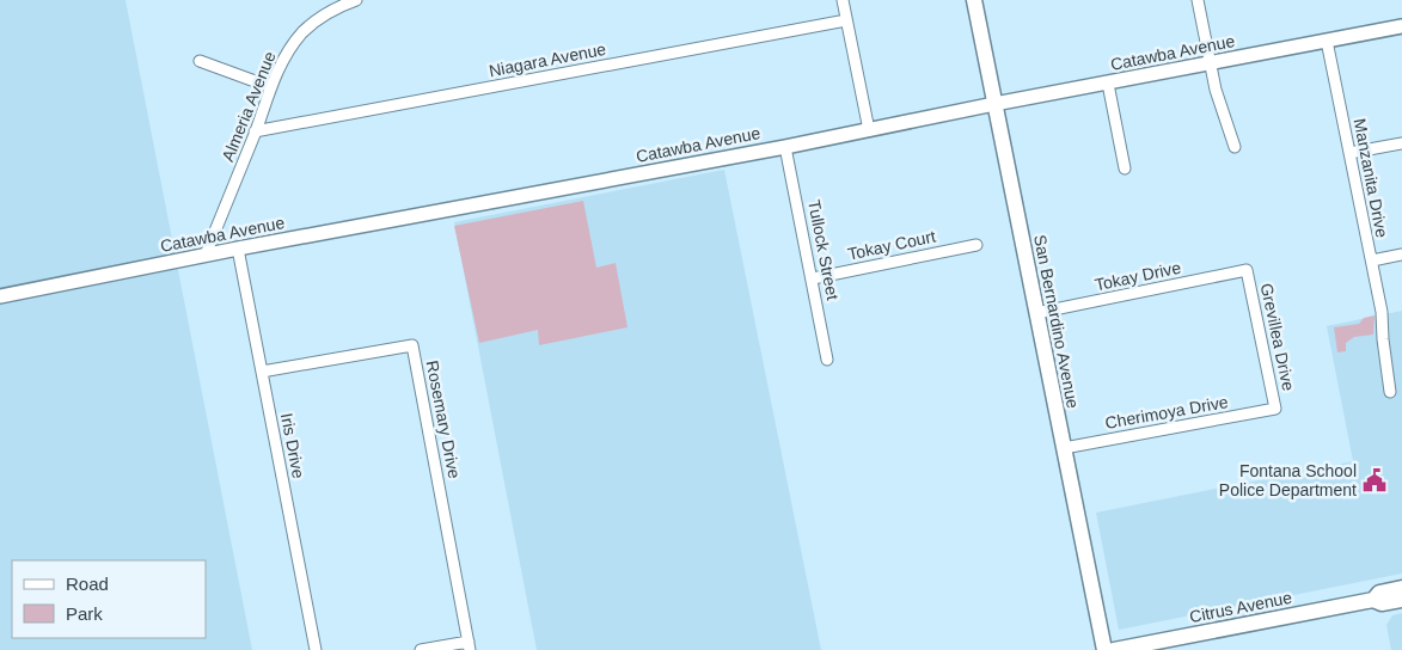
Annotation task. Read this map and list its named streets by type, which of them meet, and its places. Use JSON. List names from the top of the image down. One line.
{"streets":{"main road":["San Bernardino Avenue","Citrus Avenue"],"street":["Catawba Avenue","Niagara Avenue","Almeria Avenue","Manzanita Drive","Tokay Court","Tullock Street","Tokay Drive","Grevillea Drive","Cherimoya Drive","Rosemary Drive","Iris Drive"]},"crossings":[["Catawba Avenue","Almeria Avenue"],["Catawba Avenue","Manzanita Drive"],["Catawba Avenue","Tullock Street"],["Catawba Avenue","San Bernardino Avenue"],["Catawba Avenue","Iris Drive"],["Niagara Avenue","Almeria Avenue"],["Tokay Court","Tullock Street"],["Tokay Drive","San Bernardino Avenue"],["Tokay Drive","Grevillea Drive"],["San Bernardino Avenue","Cherimoya Drive"],["Grevillea Drive","Cherimoya Drive"],["Rosemary Drive","Iris Drive"]],"places":{"public building":["Fontana School Police Department"]},"legend":["Road","Park"]}
